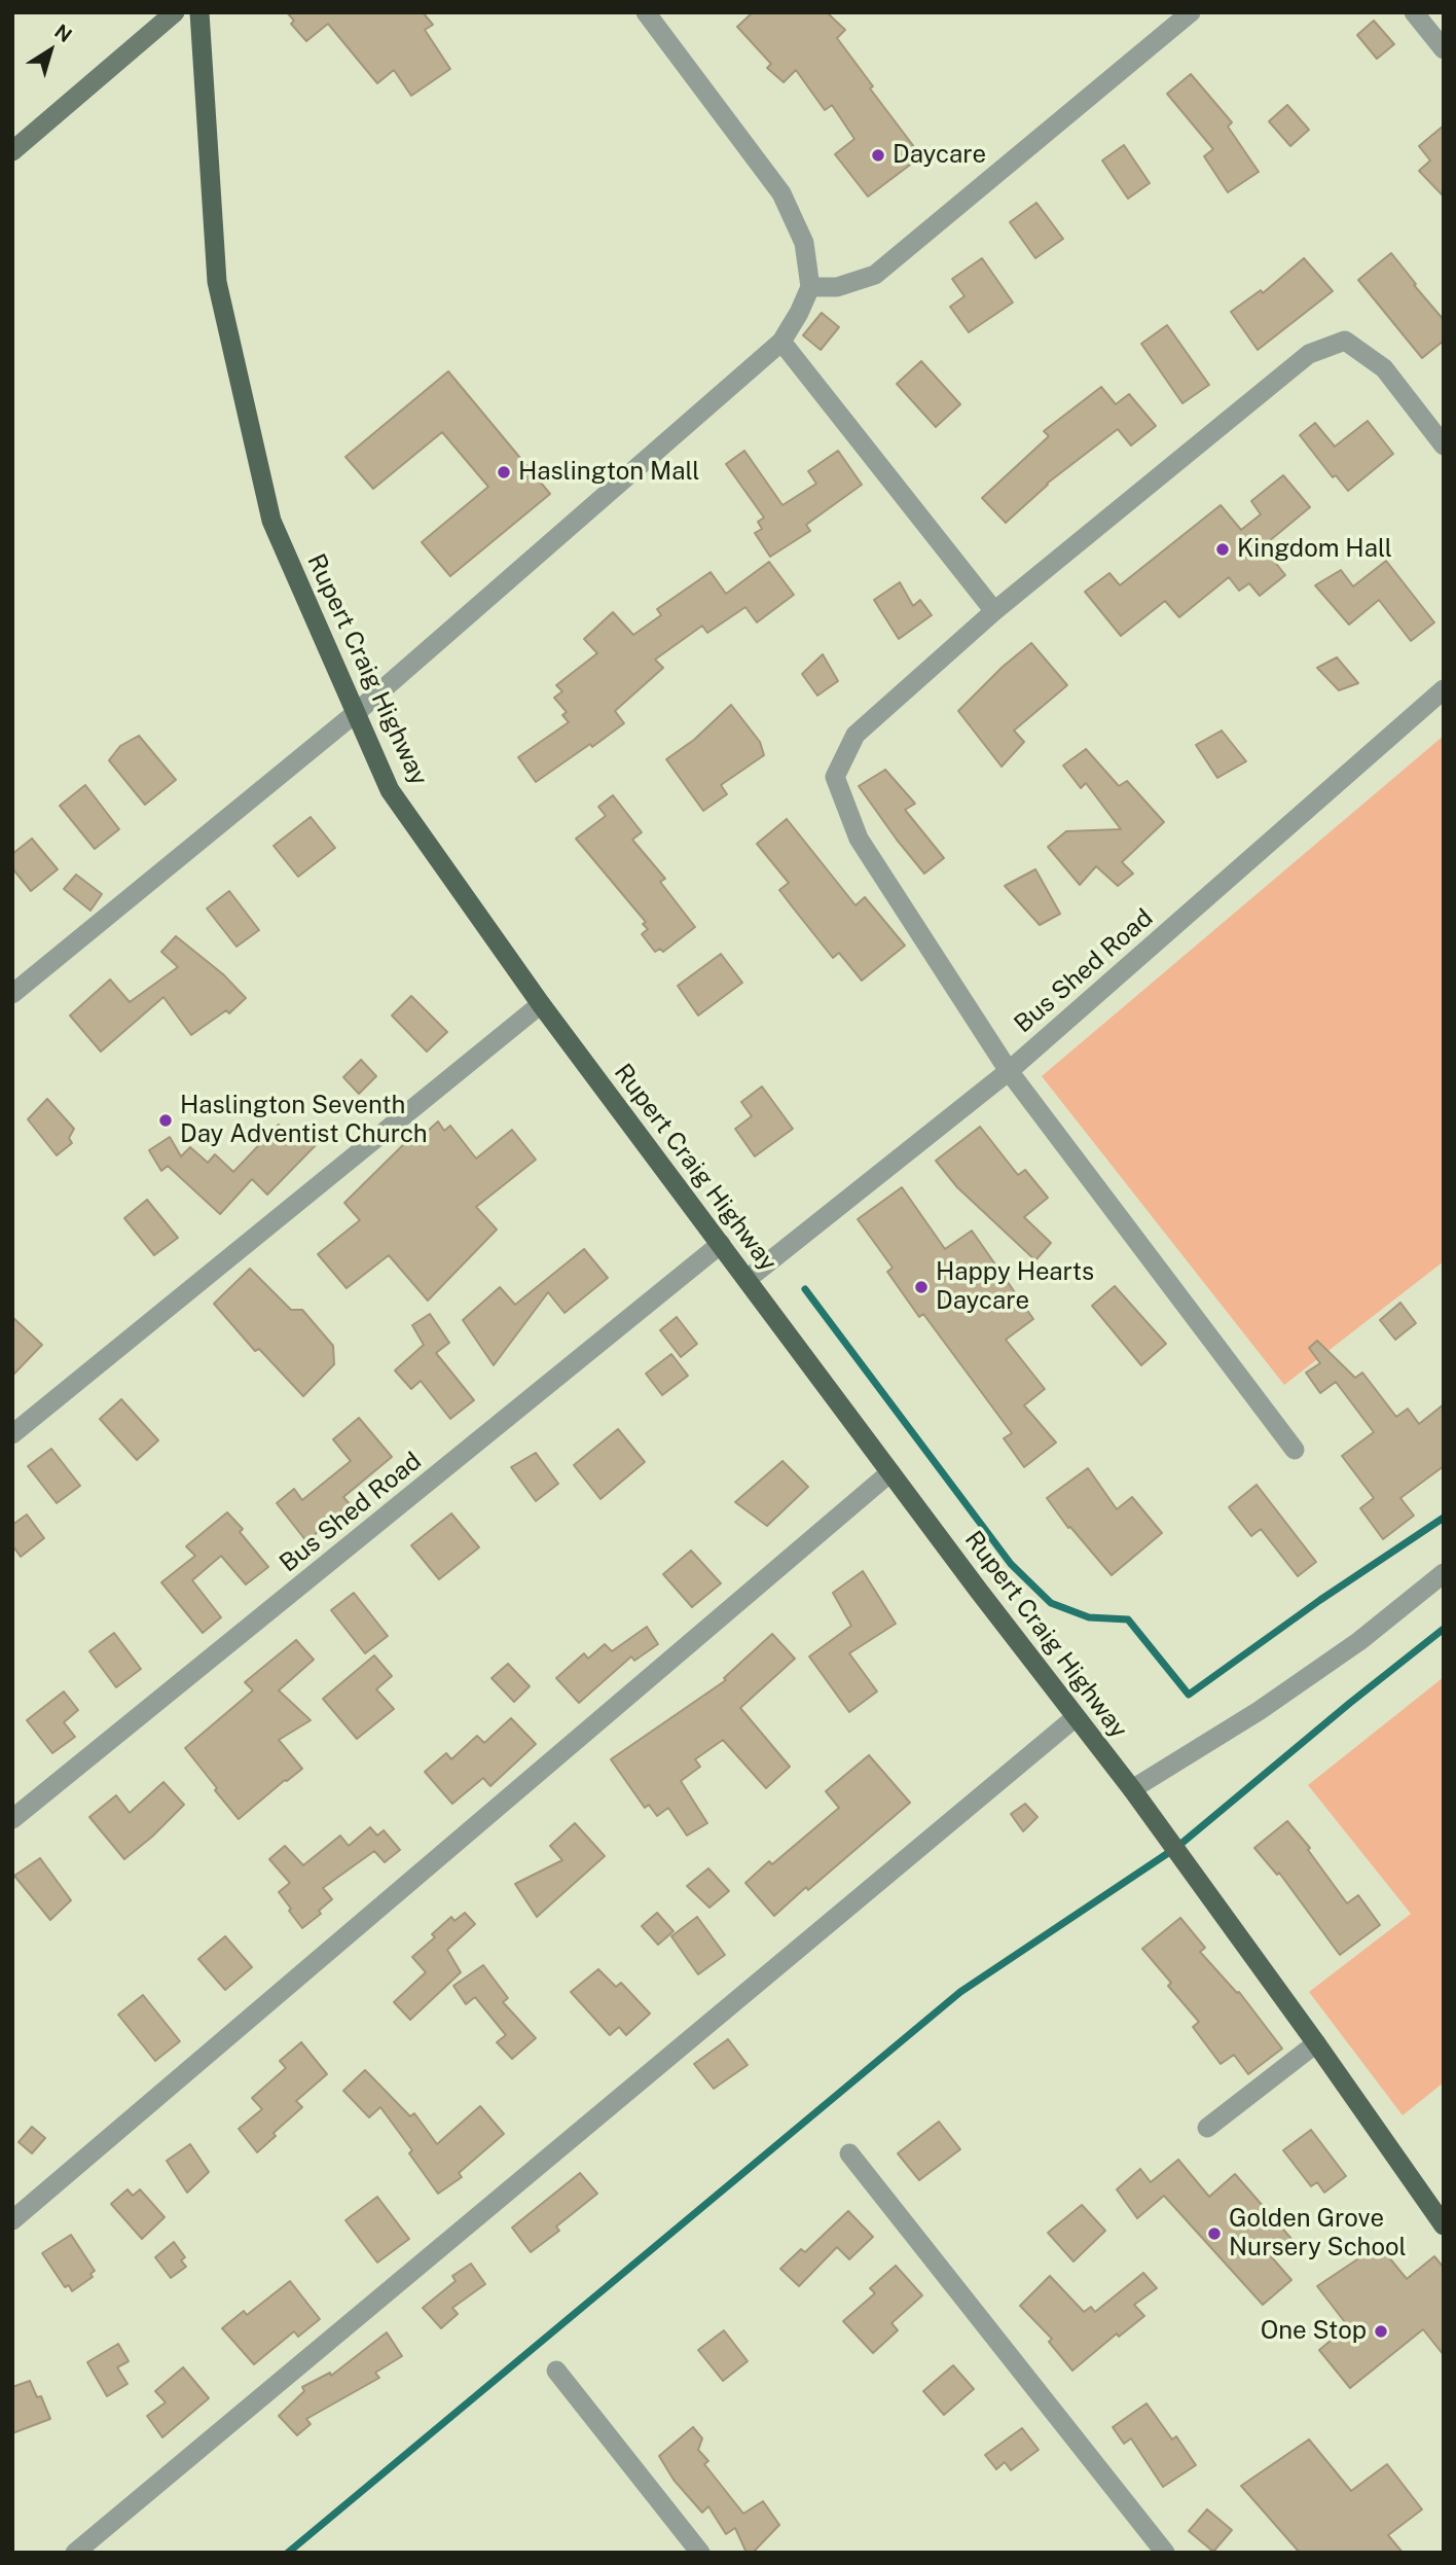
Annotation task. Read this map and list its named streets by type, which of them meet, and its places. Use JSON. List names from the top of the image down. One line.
{"streets":{"main road":["Rupert Craig Highway"],"street":["Bus Shed Road"]},"crossings":[["Rupert Craig Highway","Bus Shed Road"]],"places":["Daycare","Haslington Mall","Kingdom Hall","Haslington Seventh Day Adventist Church","Happy Hearts Daycare","Golden Grove Nursery School","One Stop"],"north":"top right"}
